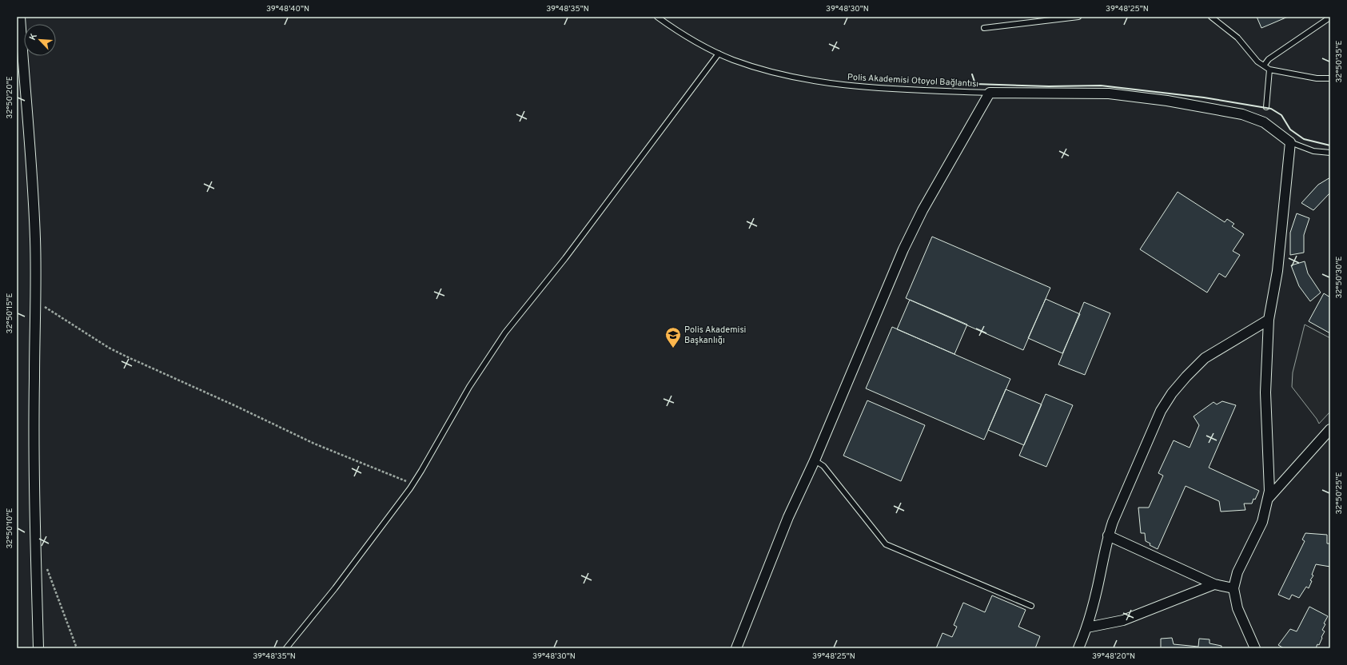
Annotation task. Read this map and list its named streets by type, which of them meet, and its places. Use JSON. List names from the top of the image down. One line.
{"streets":{"lane":["Polis Akademisi Otoyol Bağlantısı"]},"places":{"school or university":["Polis Akademisi Başkanlığı"]},"north":"top left","coordinates":["39°48'40\"N","39°48'35\"N","39°48'30\"N","39°48'25\"N","32°50'35\"E","32°50'20\"E","32°50'30\"E","32°50'15\"E","32°50'25\"E","32°50'10\"E","39°48'20\"N"]}
